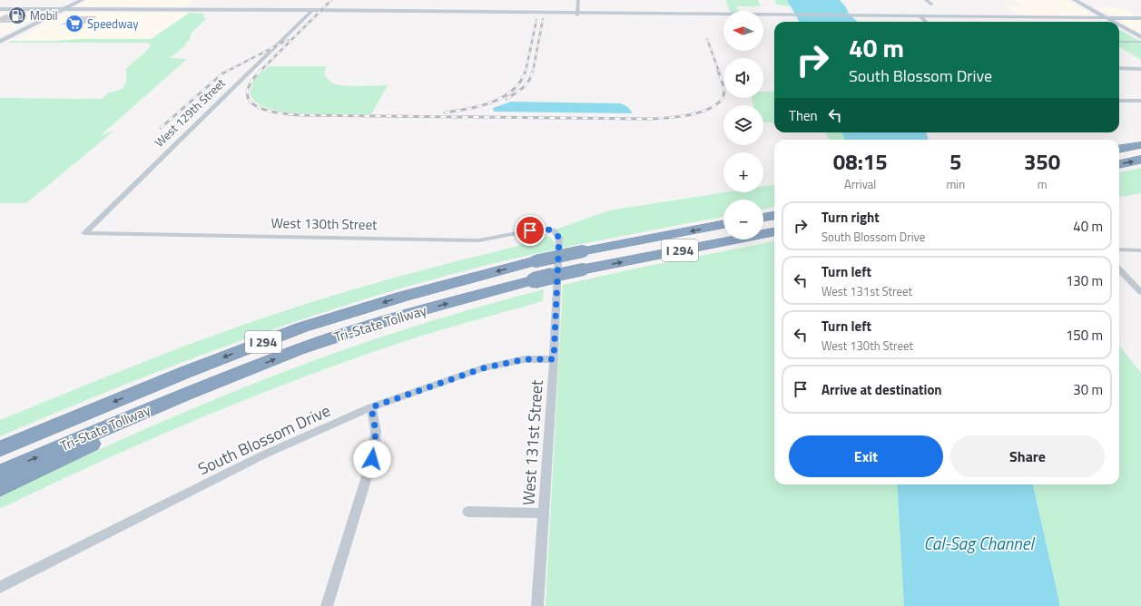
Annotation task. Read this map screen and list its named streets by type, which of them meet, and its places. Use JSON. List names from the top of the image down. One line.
{"streets":{"highway":["I 294","Tri-State Tollway"],"street":["West 129th Street","West 130th Street","South Blossom Drive","West 131st Street"]},"crossings":[["West 129th Street","West 130th Street"],["West 130th Street","West 131st Street"],["South Blossom Drive","West 131st Street"]],"water":["Cal-Sag Channel"],"places":{"fuel station":["Mobil"],"supermarket":["Speedway"]},"north":"left","page":{"map_buttons":["+","−"],"turn":["40 m","South Blossom Drive"],"then":"Then","eta":["08:15","Arrival","5","min","350","m"],"list":[{"name":"Turn right","note":"South Blossom Drive","value":"40 m"},{"name":"Turn left","note":"West 131st Street","value":"130 m"},{"name":"Turn left","note":"West 130th Street","value":"150 m"},{"name":"Arrive at destination","value":"30 m"}],"buttons":["Exit","Share"]}}
